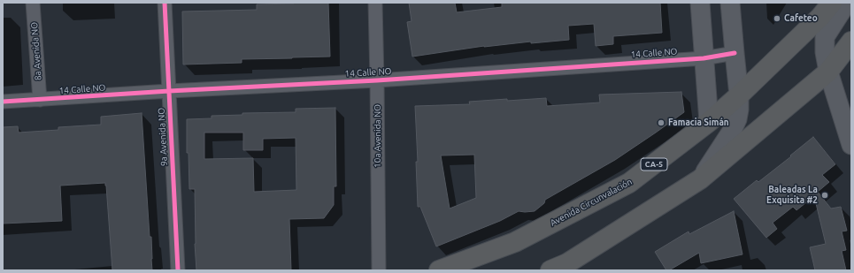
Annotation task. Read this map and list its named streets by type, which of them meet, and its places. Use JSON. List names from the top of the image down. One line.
{"streets":{"highway":["CA-5","Avenida Circunvalación"],"street":["8a Avenida NO","14 Calle NO","10a Avenida NO","9a Avenida NO"]},"crossings":[["8a Avenida NO","14 Calle NO"],["14 Calle NO","10a Avenida NO"],["14 Calle NO","9a Avenida NO"]],"places":["Cafeteo","Famacia Simán","Baleadas La Exquisita #2"]}
